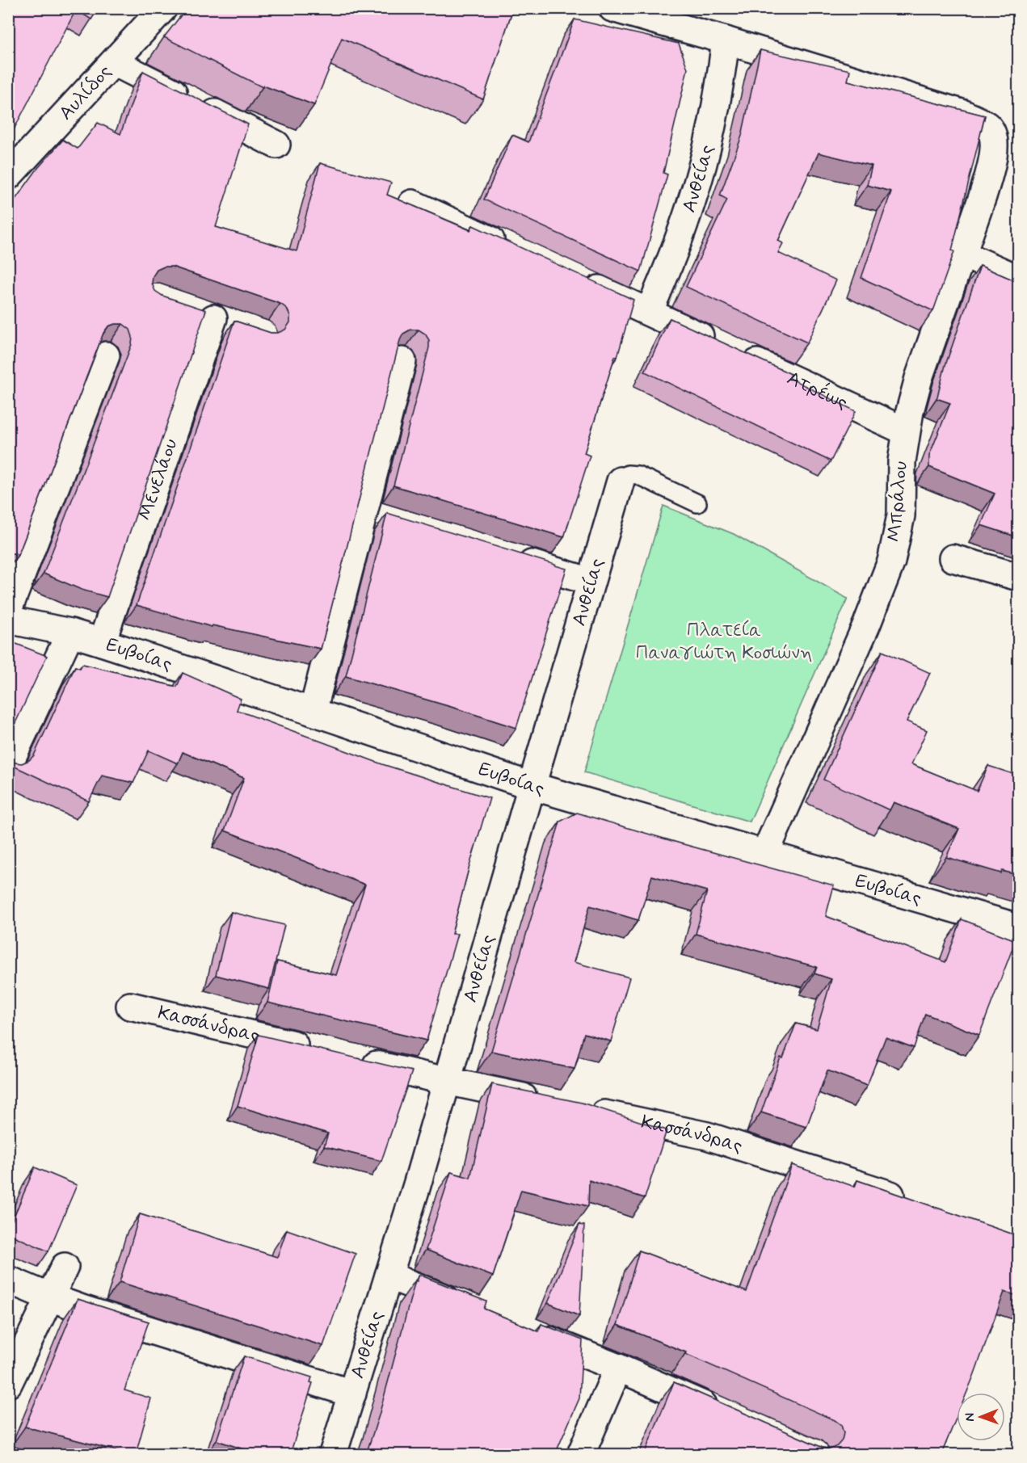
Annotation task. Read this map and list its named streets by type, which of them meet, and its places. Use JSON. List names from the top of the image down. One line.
{"streets":{"street":["Αυλίδος","Ανθείας","Ατρέως","Μενελάου","Μπράλου","Ευβοίας","Κασσάνδρας"]},"crossings":[["Ανθείας","Ατρέως"],["Ανθείας","Μπράλου"],["Ανθείας","Ευβοίας"],["Ατρέως","Μπράλου"],["Μενελάου","Ευβοίας"],["Μπράλου","Ευβοίας"]],"parks":["Πλατεία Παναγιώτη Κοσιώνη"],"north":"left"}
